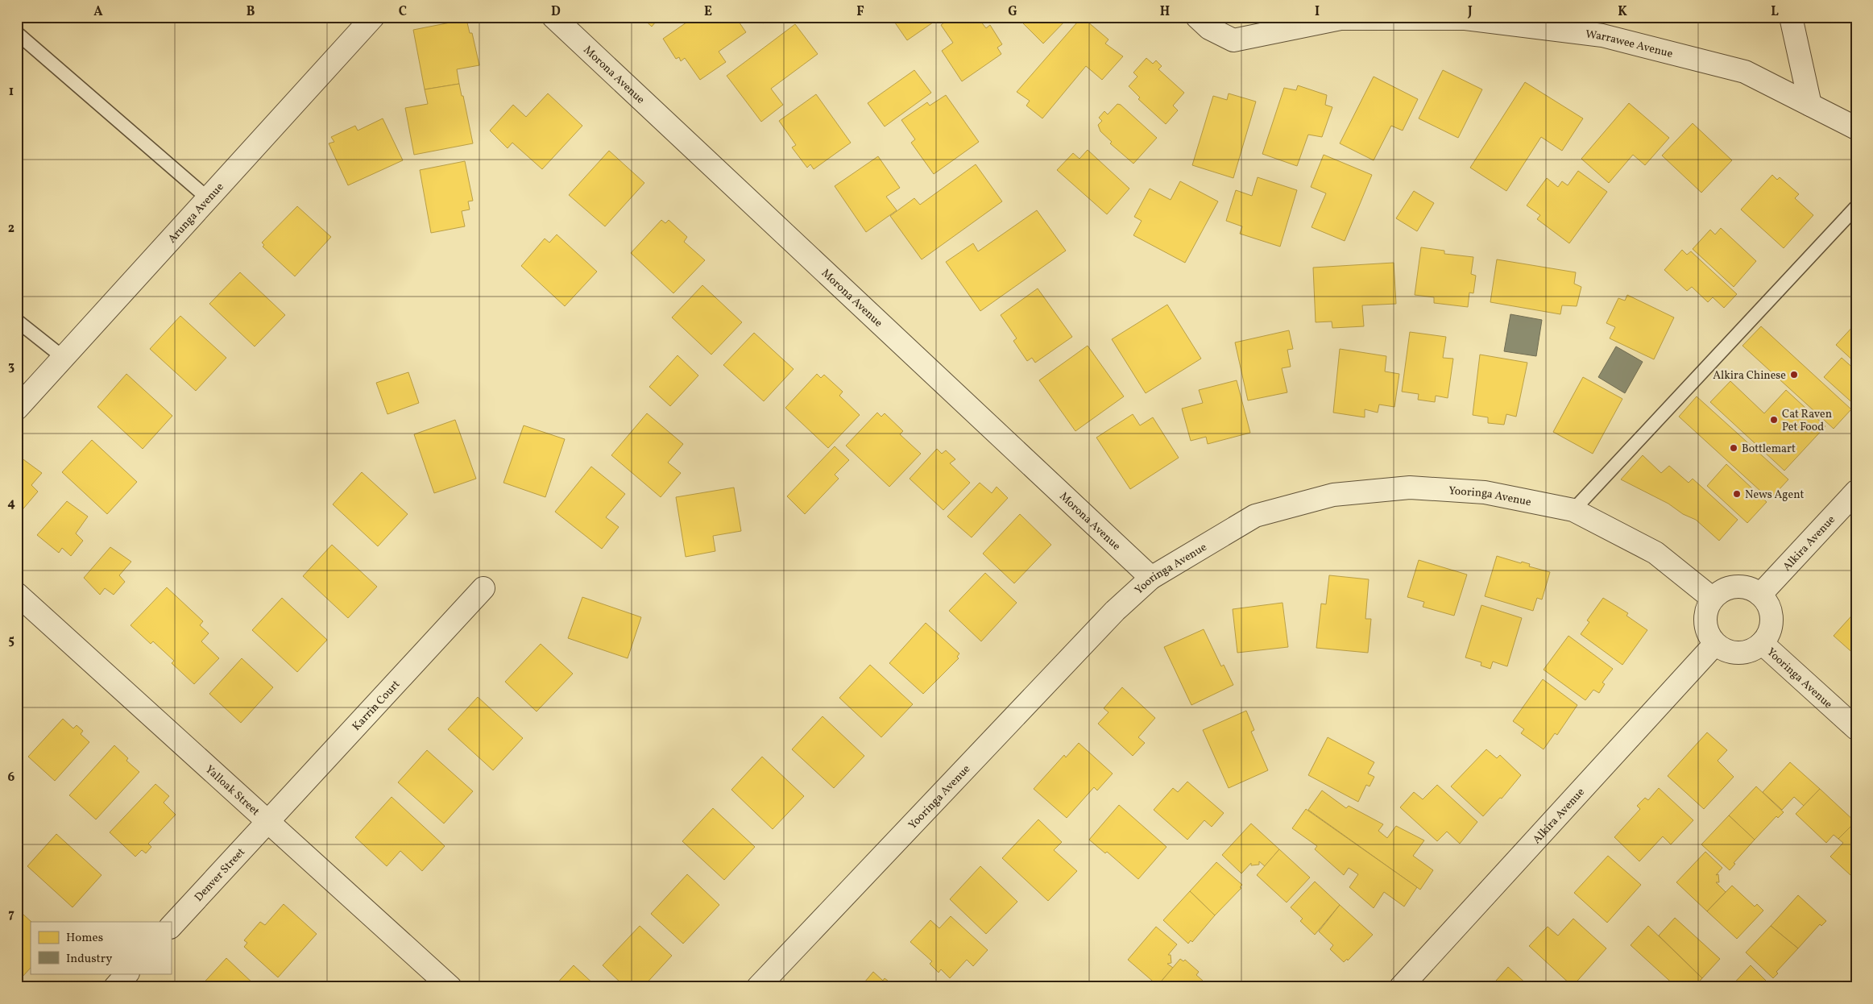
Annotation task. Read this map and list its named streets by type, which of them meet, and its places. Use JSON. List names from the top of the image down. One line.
{"streets":{"street":["Warrawee Avenue","Morona Avenue","Arunga Avenue","Yooringa Avenue","Alkira Avenue","Karrin Court","Yalloak Street","Denver Street"]},"crossings":[["Morona Avenue","Yooringa Avenue"],["Yooringa Avenue","Alkira Avenue"],["Karrin Court","Yalloak Street"],["Karrin Court","Denver Street"],["Yalloak Street","Denver Street"]],"places":["Alkira Chinese","Cat Raven Pet Food","Bottlemart","News Agent"],"legend":["Homes","Industry"],"grid":{"columns":["A","B","C","D","E","F","G","H","I","J","K","L"],"rows":["1","2","3","4","5","6","7"]}}
